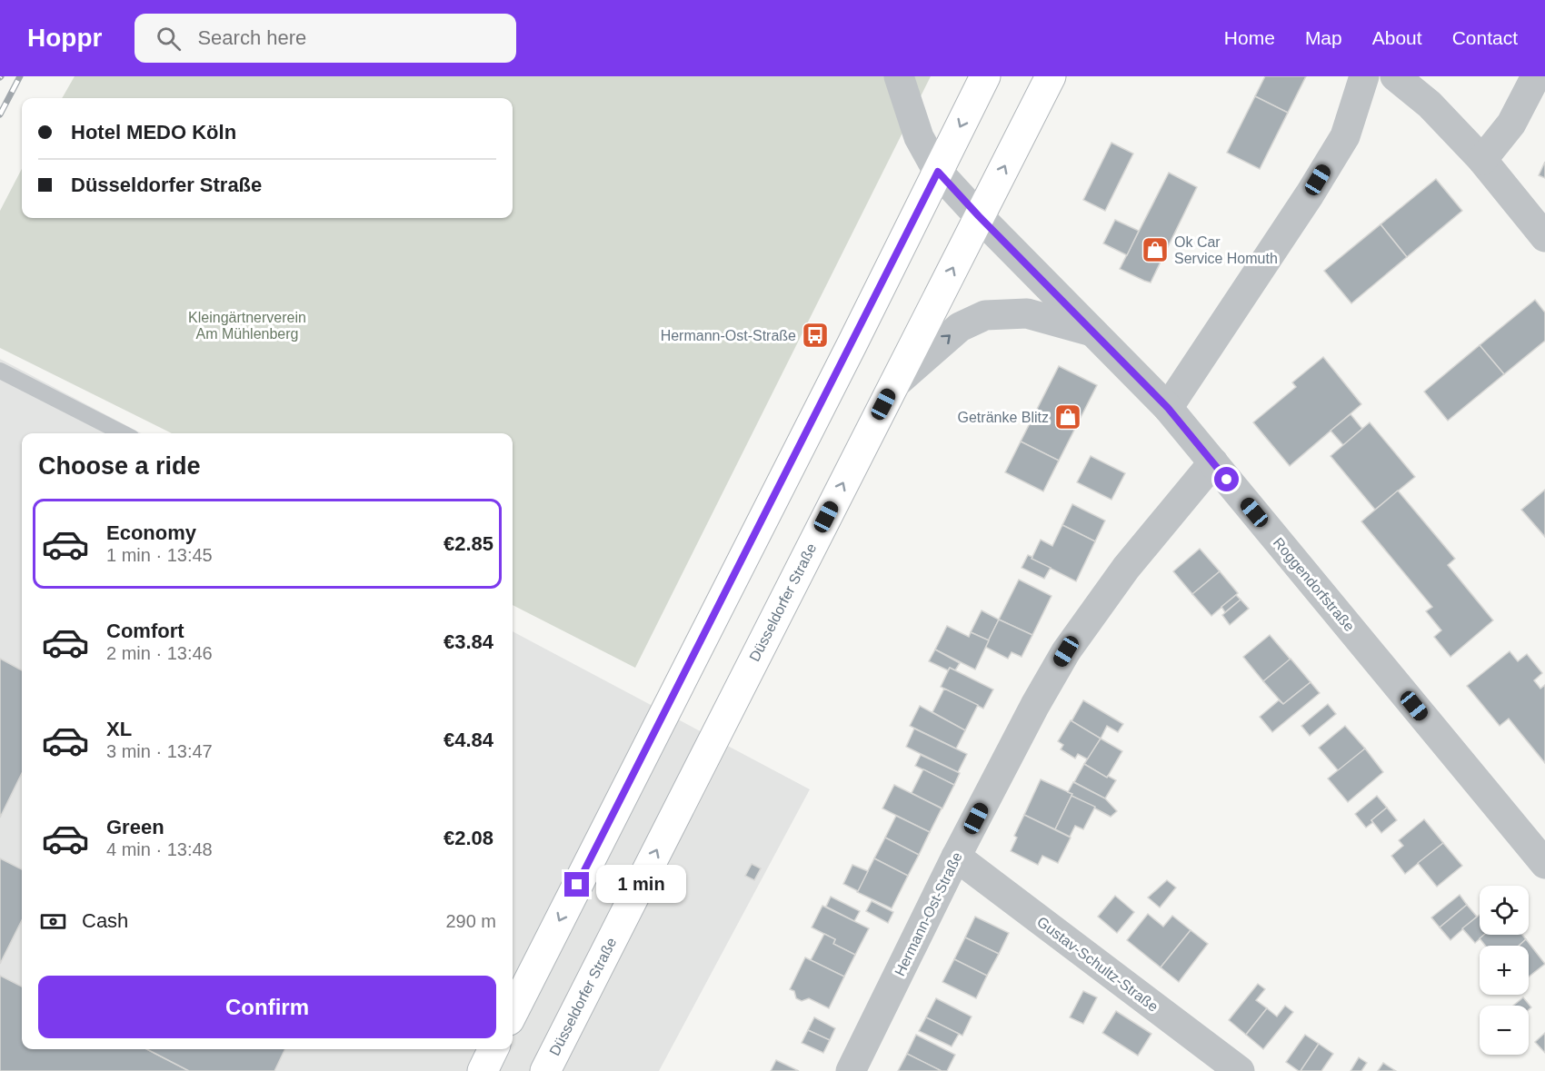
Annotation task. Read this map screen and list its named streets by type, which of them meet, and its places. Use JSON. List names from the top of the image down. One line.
{"streets":{"main road":["Düsseldorfer Straße"],"street":["Roggendorfstraße","Hermann-Ost-Straße","Gustav-Schultz-Straße"]},"crossings":[["Roggendorfstraße","Düsseldorfer Straße"],["Roggendorfstraße","Hermann-Ost-Straße"],["Hermann-Ost-Straße","Gustav-Schultz-Straße"]],"parks":["Kleingärtnerverein Am Mühlenberg"],"places":{"shop":["Ok Car Service Homuth","Getränke Blitz"],"bus stop":["Hermann-Ost-Straße"]},"page":{"header":"Hoppr","search":"Search here","nav":["Home","Map","About","Contact"],"banner":["Hotel MEDO Köln","Düsseldorfer Straße"],"heading":"Choose a ride","list":[{"name":"Economy","note":"1 min · 13:45","value":"€2.85"},{"name":"Comfort","note":"2 min · 13:46","value":"€3.84"},{"name":"XL","note":"3 min · 13:47","value":"€4.84"},{"name":"Green","note":"4 min · 13:48","value":"€2.08"}],"bubble":"1 min","map_buttons":["+","−"],"pay":["Cash","290 m"],"buttons":"Confirm"}}
